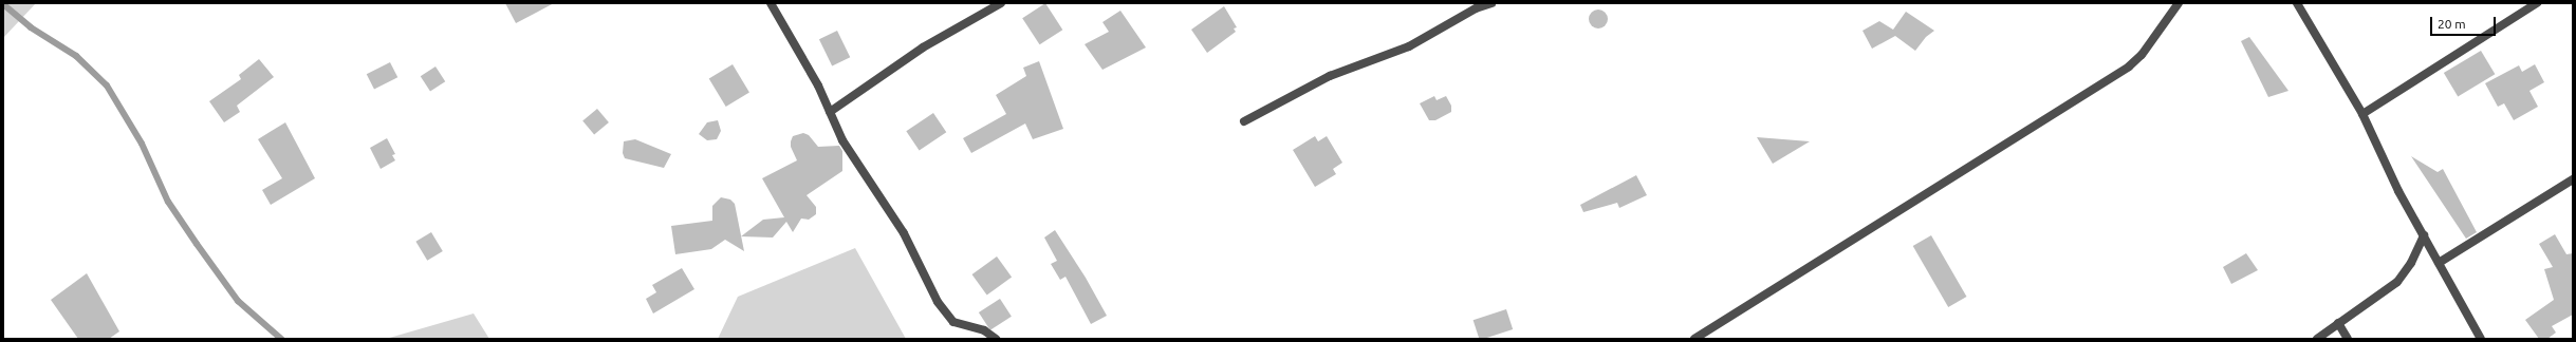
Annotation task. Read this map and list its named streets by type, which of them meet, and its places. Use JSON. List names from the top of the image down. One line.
{"scale_bar":"20 m"}
